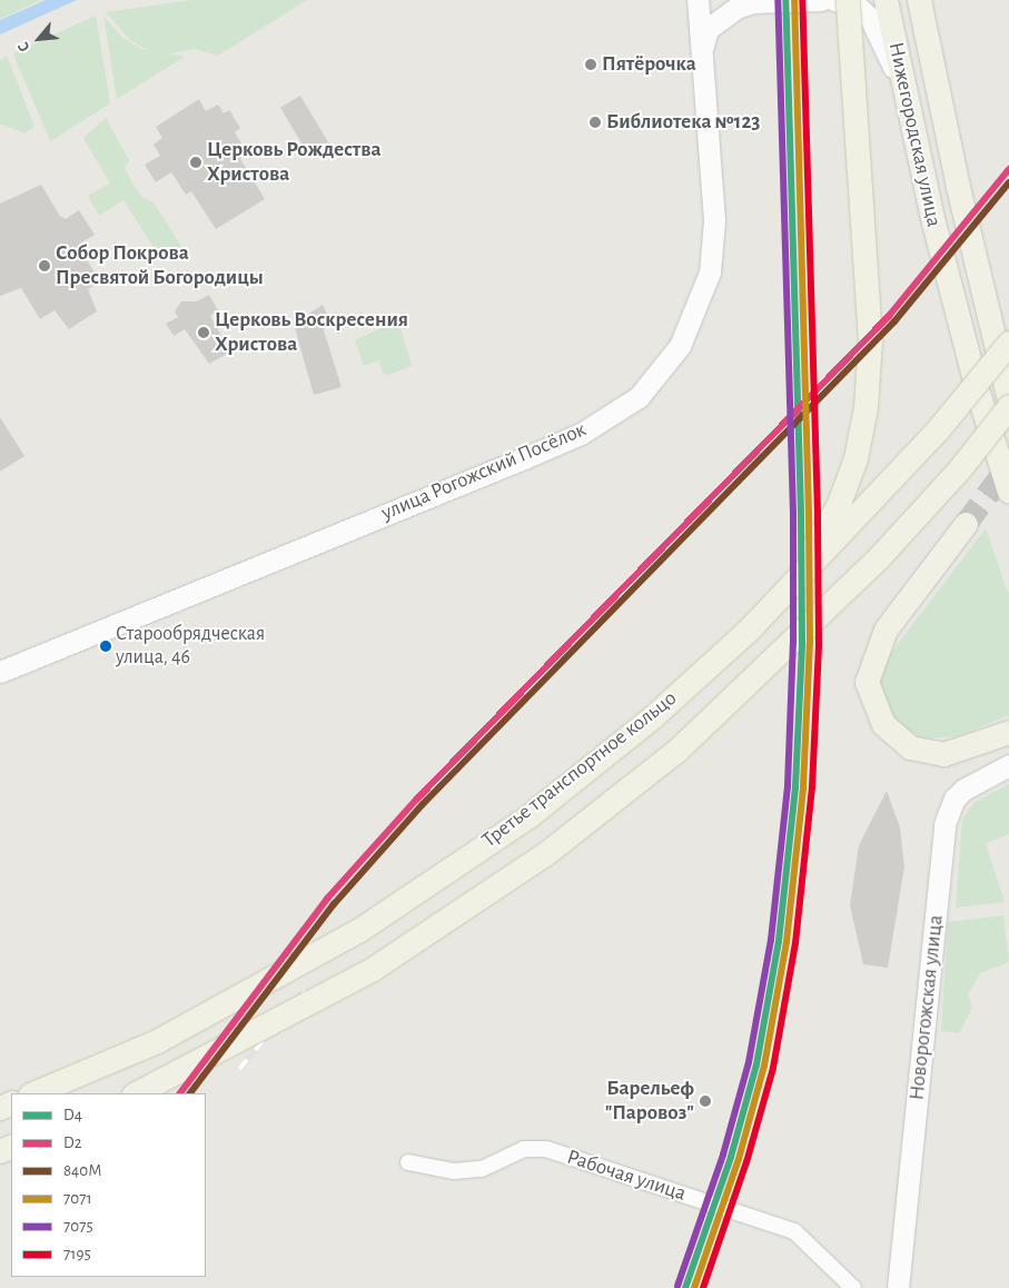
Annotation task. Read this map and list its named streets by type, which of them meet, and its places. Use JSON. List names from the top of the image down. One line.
{"streets":{"main road":["Нижегородская улица","Третье транспортное кольцо"],"street":["улица Рогожский Посёлок","Новорогожская улица","Рабочая улица"]},"places":["Пятёрочка","Библиотека №123","Церковь Рождества Христова","Собор Покрова Пресвятой Богородицы","Церковь Воскресения Христова","Старообрядческая улица, 46","Барельеф \"Паровоз\""],"lines":["transit line D4","transit line 7071","transit line 7075","transit line 7195","transit line D2","transit line 840М"],"legend":["D4","D2","840М","7071","7075","7195"],"north":"bottom left"}
